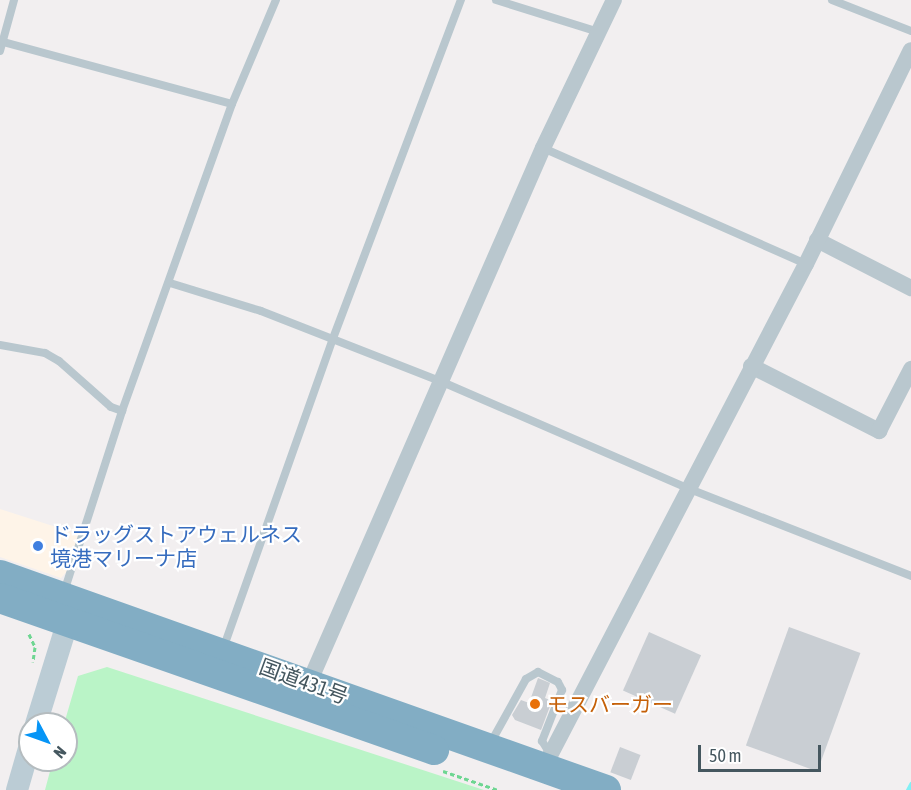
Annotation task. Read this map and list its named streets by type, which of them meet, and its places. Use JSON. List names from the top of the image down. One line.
{"streets":{"highway":["国道431号"]},"places":["ドラッグストアウェルネス 境港マリーナ店","モスバーガー"],"scale_bar":"50 m","north":"bottom right"}
